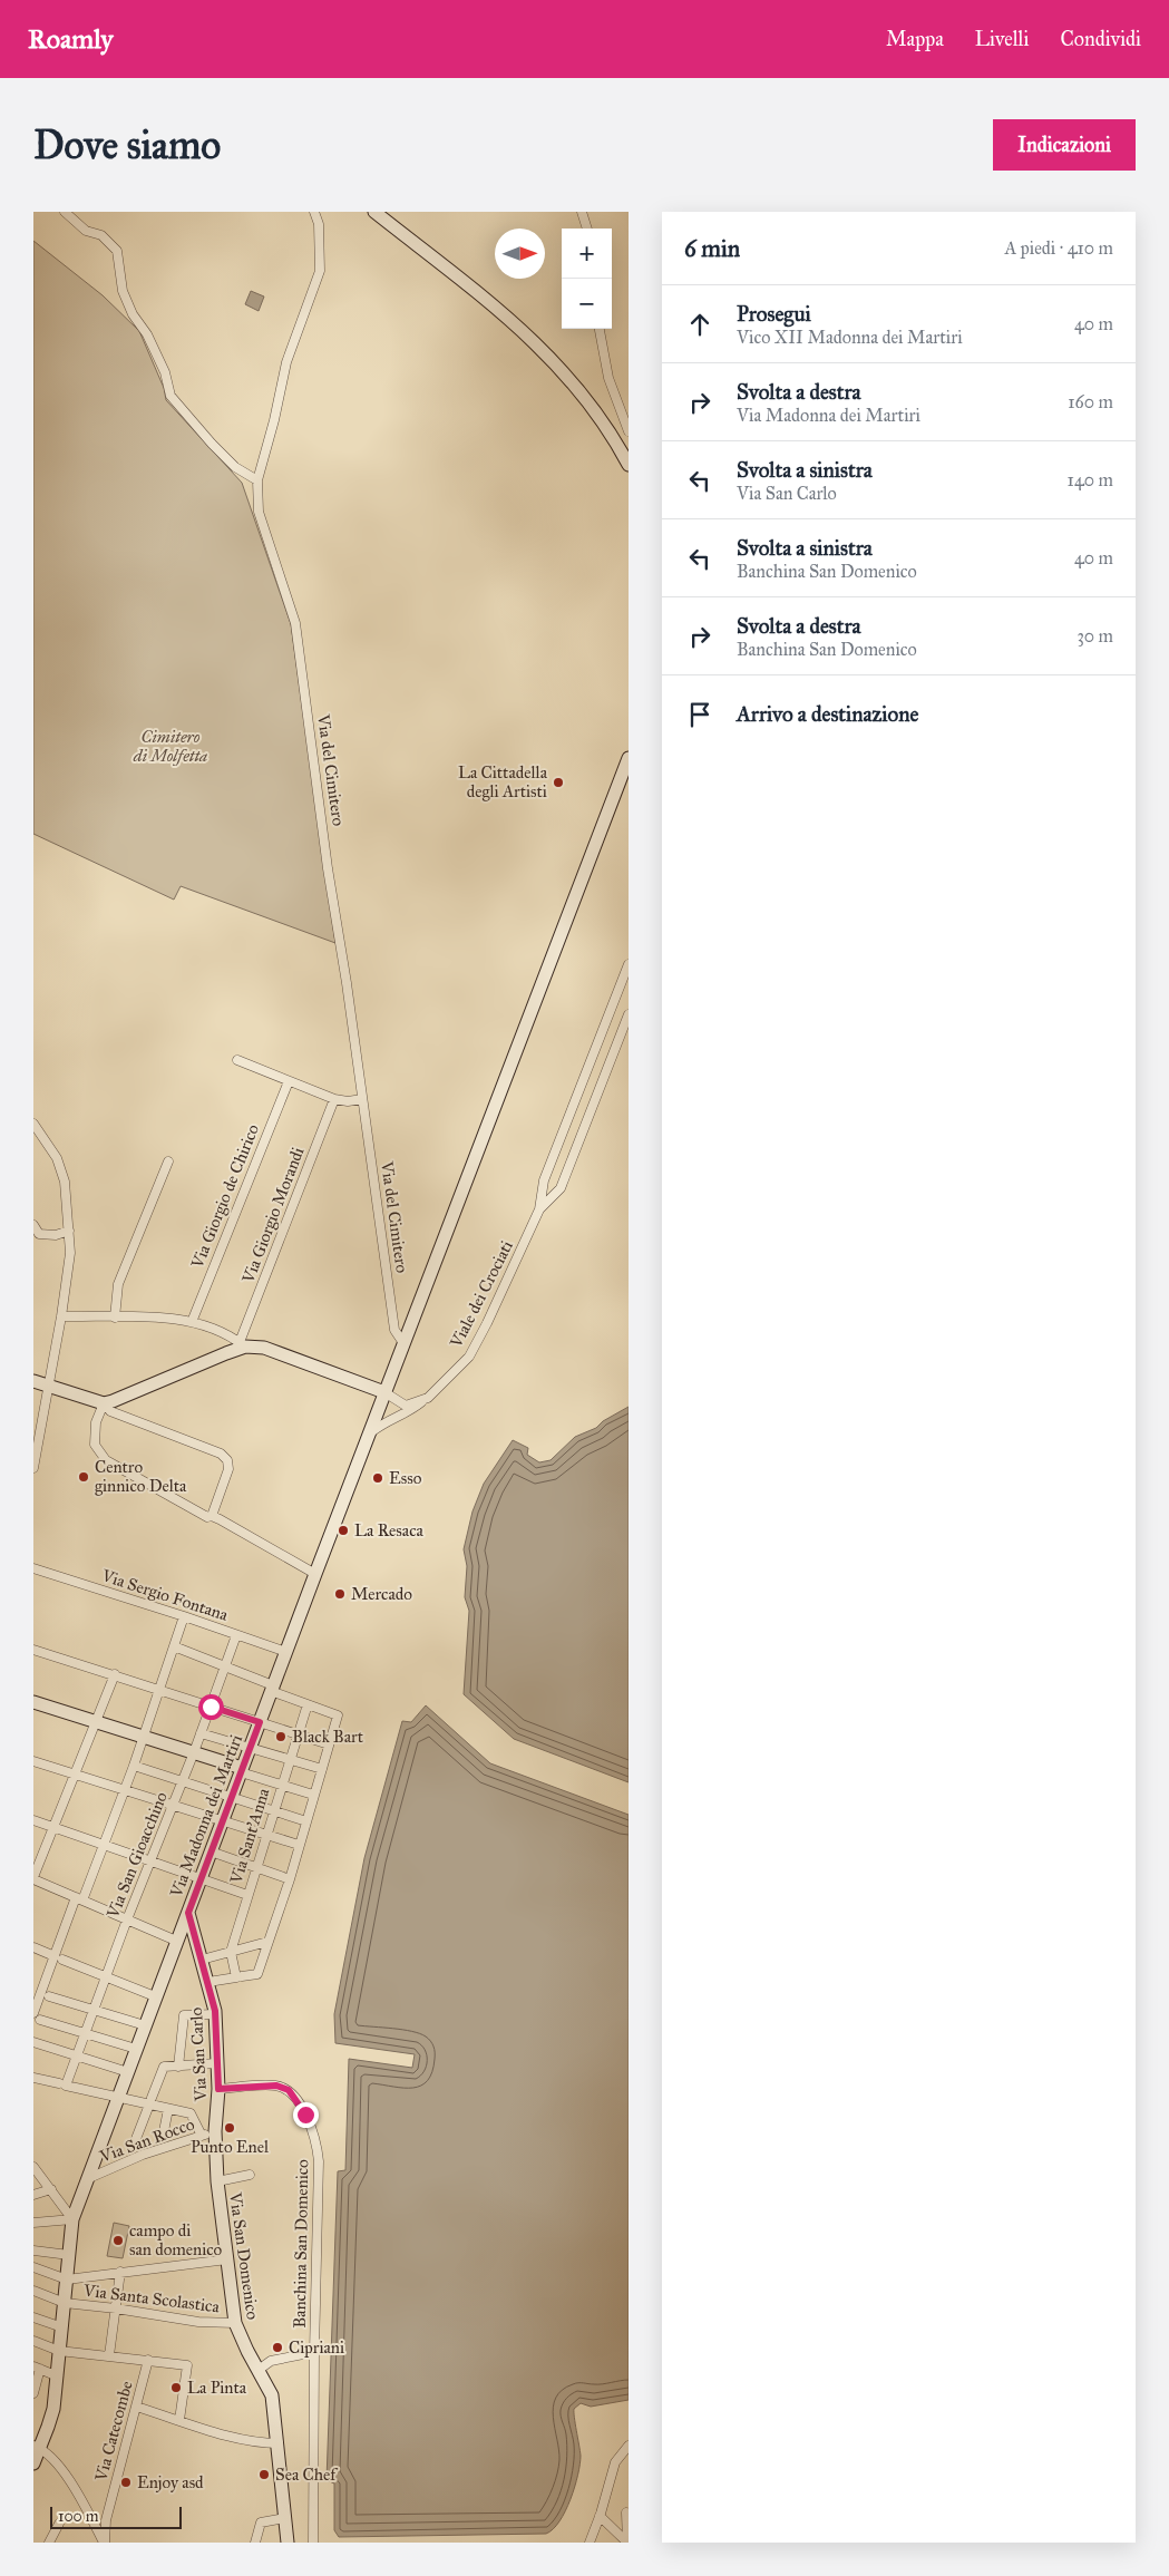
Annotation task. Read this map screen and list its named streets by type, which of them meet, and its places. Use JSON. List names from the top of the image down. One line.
{"streets":{"street":["Via del Cimitero","Via Giorgio de Chirico","Via Giorgio Morandi","Viale dei Crociati","Via Sergio Fontana","Via Madonna dei Martiri","Via Sant'Anna","Via San Gioacchino","Via San Carlo","Via San Rocco","Banchina San Domenico","Via San Domenico","Via Santa Scolastica","Via Catecombe"]},"crossings":[["Via del Cimitero","Via Madonna dei Martiri"],["Viale dei Crociati","Via Madonna dei Martiri"],["Via Sergio Fontana","Via Madonna dei Martiri"],["Via Sergio Fontana","Via San Gioacchino"],["Via Madonna dei Martiri","Via San Carlo"],["Via Madonna dei Martiri","Via San Rocco"],["Via Madonna dei Martiri","Via Santa Scolastica"],["Via San Carlo","Via San Rocco"],["Via San Carlo","Banchina San Domenico"],["Via San Carlo","Via San Domenico"],["Via San Rocco","Via San Domenico"],["Via San Domenico","Via Santa Scolastica"]],"parks":["Cimitero di Molfetta"],"places":["La Cittadella degli Artisti","Centro ginnico Delta","Esso","La Resaca","Mercado","Black Bart","Punto Enel","campo di san domenico","Cipriani","La Pinta","Sea Chef","Enjoy asd"],"scale_bar":"100 m","north":"right","page":{"header":"Roamly","nav":["Mappa","Livelli","Condividi"],"buttons":"Indicazioni","title":"Dove siamo","heading":["6 min","A piedi · 410 m"],"map_buttons":["+","−"],"list":[["Prosegui","Vico XII Madonna dei Martiri","40 m"],["Svolta a destra","Via Madonna dei Martiri","160 m"],["Svolta a sinistra","Via San Carlo","140 m"],["Svolta a sinistra","Banchina San Domenico","40 m"],["Svolta a destra","Banchina San Domenico","30 m"],"Arrivo a destinazione"],"scale":"100 m"}}
